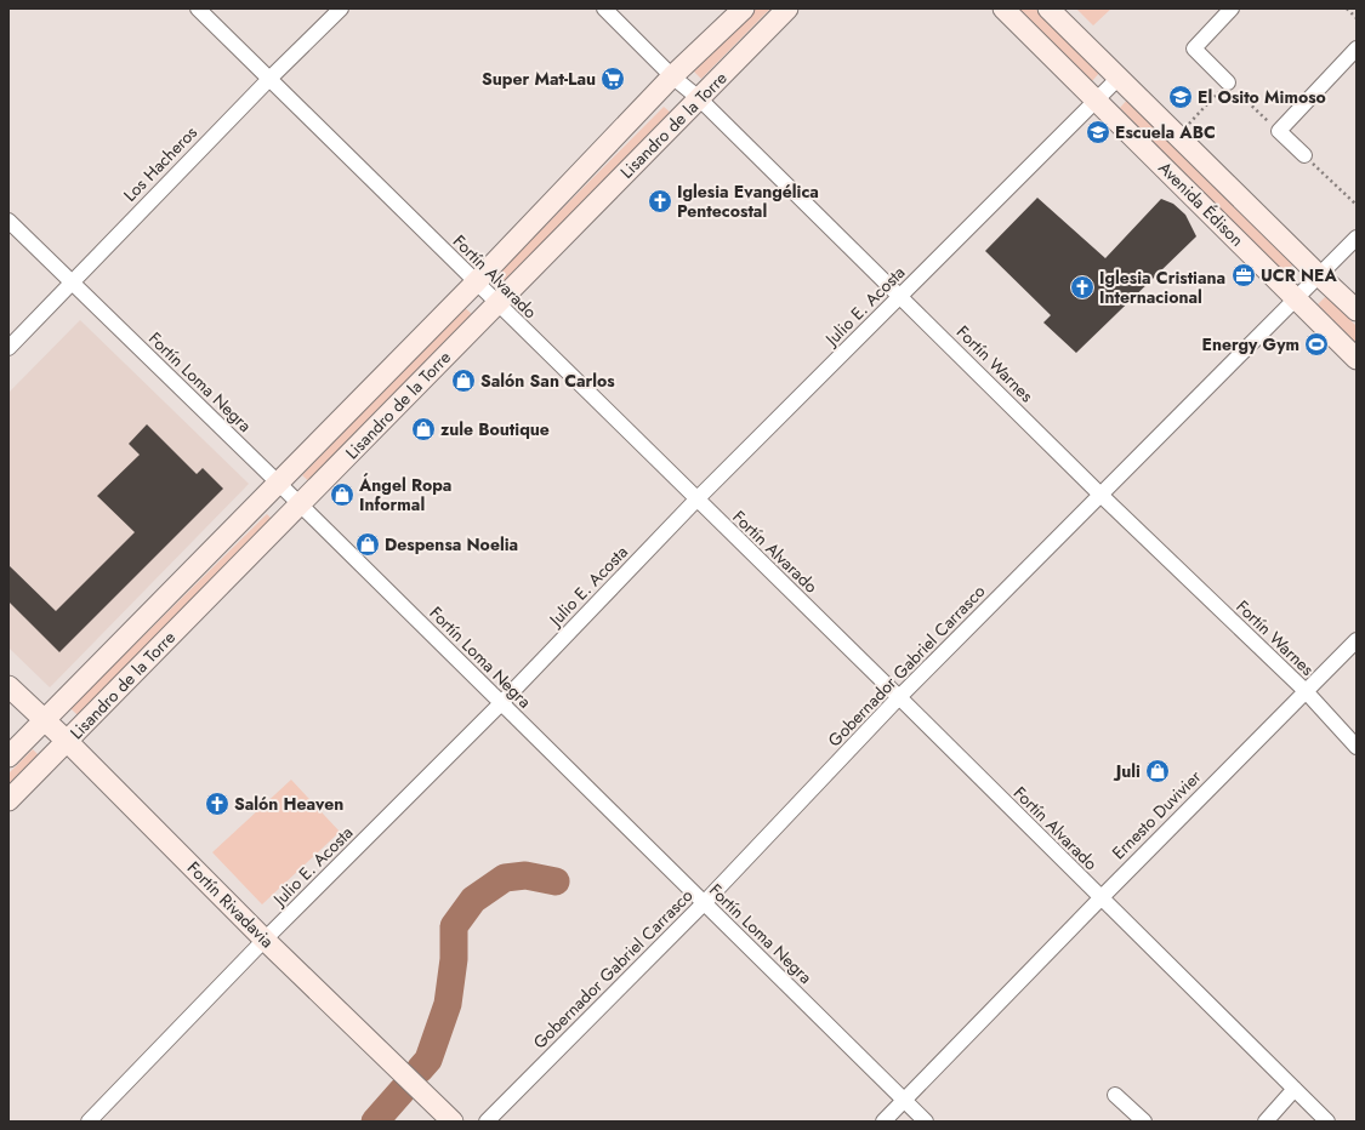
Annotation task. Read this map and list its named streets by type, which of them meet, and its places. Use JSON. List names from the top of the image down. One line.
{"streets":{"main road":["Lisandro de la Torre","Avenida Édison","Fortín Rivadavia"],"street":["Los Hacheros","Fortín Alvarado","Julio E. Acosta","Fortín Warnes","Fortín Loma Negra","Gobernador Gabriel Carrasco","Ernesto Duvivier"]},"crossings":[["Lisandro de la Torre","Fortín Alvarado"],["Lisandro de la Torre","Fortín Warnes"],["Lisandro de la Torre","Fortín Loma Negra"],["Lisandro de la Torre","Fortín Rivadavia"],["Los Hacheros","Fortín Alvarado"],["Los Hacheros","Fortín Loma Negra"],["Avenida Édison","Julio E. Acosta"],["Avenida Édison","Gobernador Gabriel Carrasco"],["Fortín Alvarado","Julio E. Acosta"],["Fortín Alvarado","Gobernador Gabriel Carrasco"],["Fortín Alvarado","Ernesto Duvivier"],["Julio E. Acosta","Fortín Warnes"],["Julio E. Acosta","Fortín Loma Negra"],["Julio E. Acosta","Fortín Rivadavia"],["Fortín Warnes","Gobernador Gabriel Carrasco"],["Fortín Warnes","Ernesto Duvivier"],["Fortín Loma Negra","Gobernador Gabriel Carrasco"],["Fortín Loma Negra","Ernesto Duvivier"]],"places":{"supermarket":["Super Mat-Lau"],"school or university":["El Osito Mimoso","Escuela ABC"],"church":["Iglesia Evangélica Pentecostal","Iglesia Cristiana Internacional","Salón Heaven"],"office":["UCR NEA"],"sports":["Energy Gym"],"shop":["Salón San Carlos","zule Boutique","Ángel Ropa Informal","Despensa Noelia","Juli"]}}
